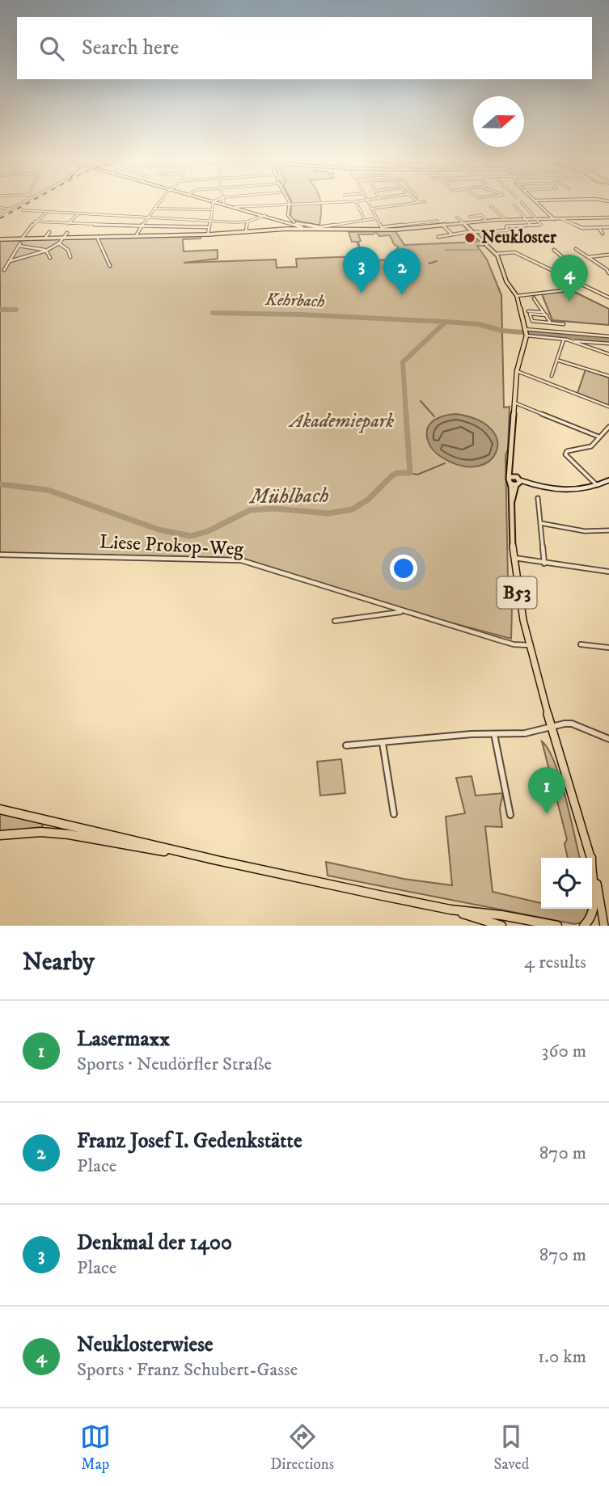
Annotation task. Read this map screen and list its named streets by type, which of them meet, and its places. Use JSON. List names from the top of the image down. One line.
{"streets":{"main road":["B53"],"street":["Liese Prokop-Weg"]},"crossings":[["Liese Prokop-Weg","B53"]],"water":["Kehrbach","Mühlbach"],"parks":["Akademiepark"],"places":["Neukloster"],"north":"right","page":{"search":"Search here","pins":["3","2","4","1"],"heading":["Nearby","4 results"],"list":[{"mark":"1","name":"Lasermaxx","note":"Sports · Neudörfler Straße","value":"360 m"},{"mark":"2","name":"Franz Josef I. Gedenkstätte","note":"Place","value":"870 m"},{"mark":"3","name":"Denkmal der 1400","note":"Place","value":"870 m"},{"mark":"4","name":"Neuklosterwiese","note":"Sports · Franz Schubert-Gasse","value":"1.0 km"}],"nav":["Map","Directions","Saved"]}}
